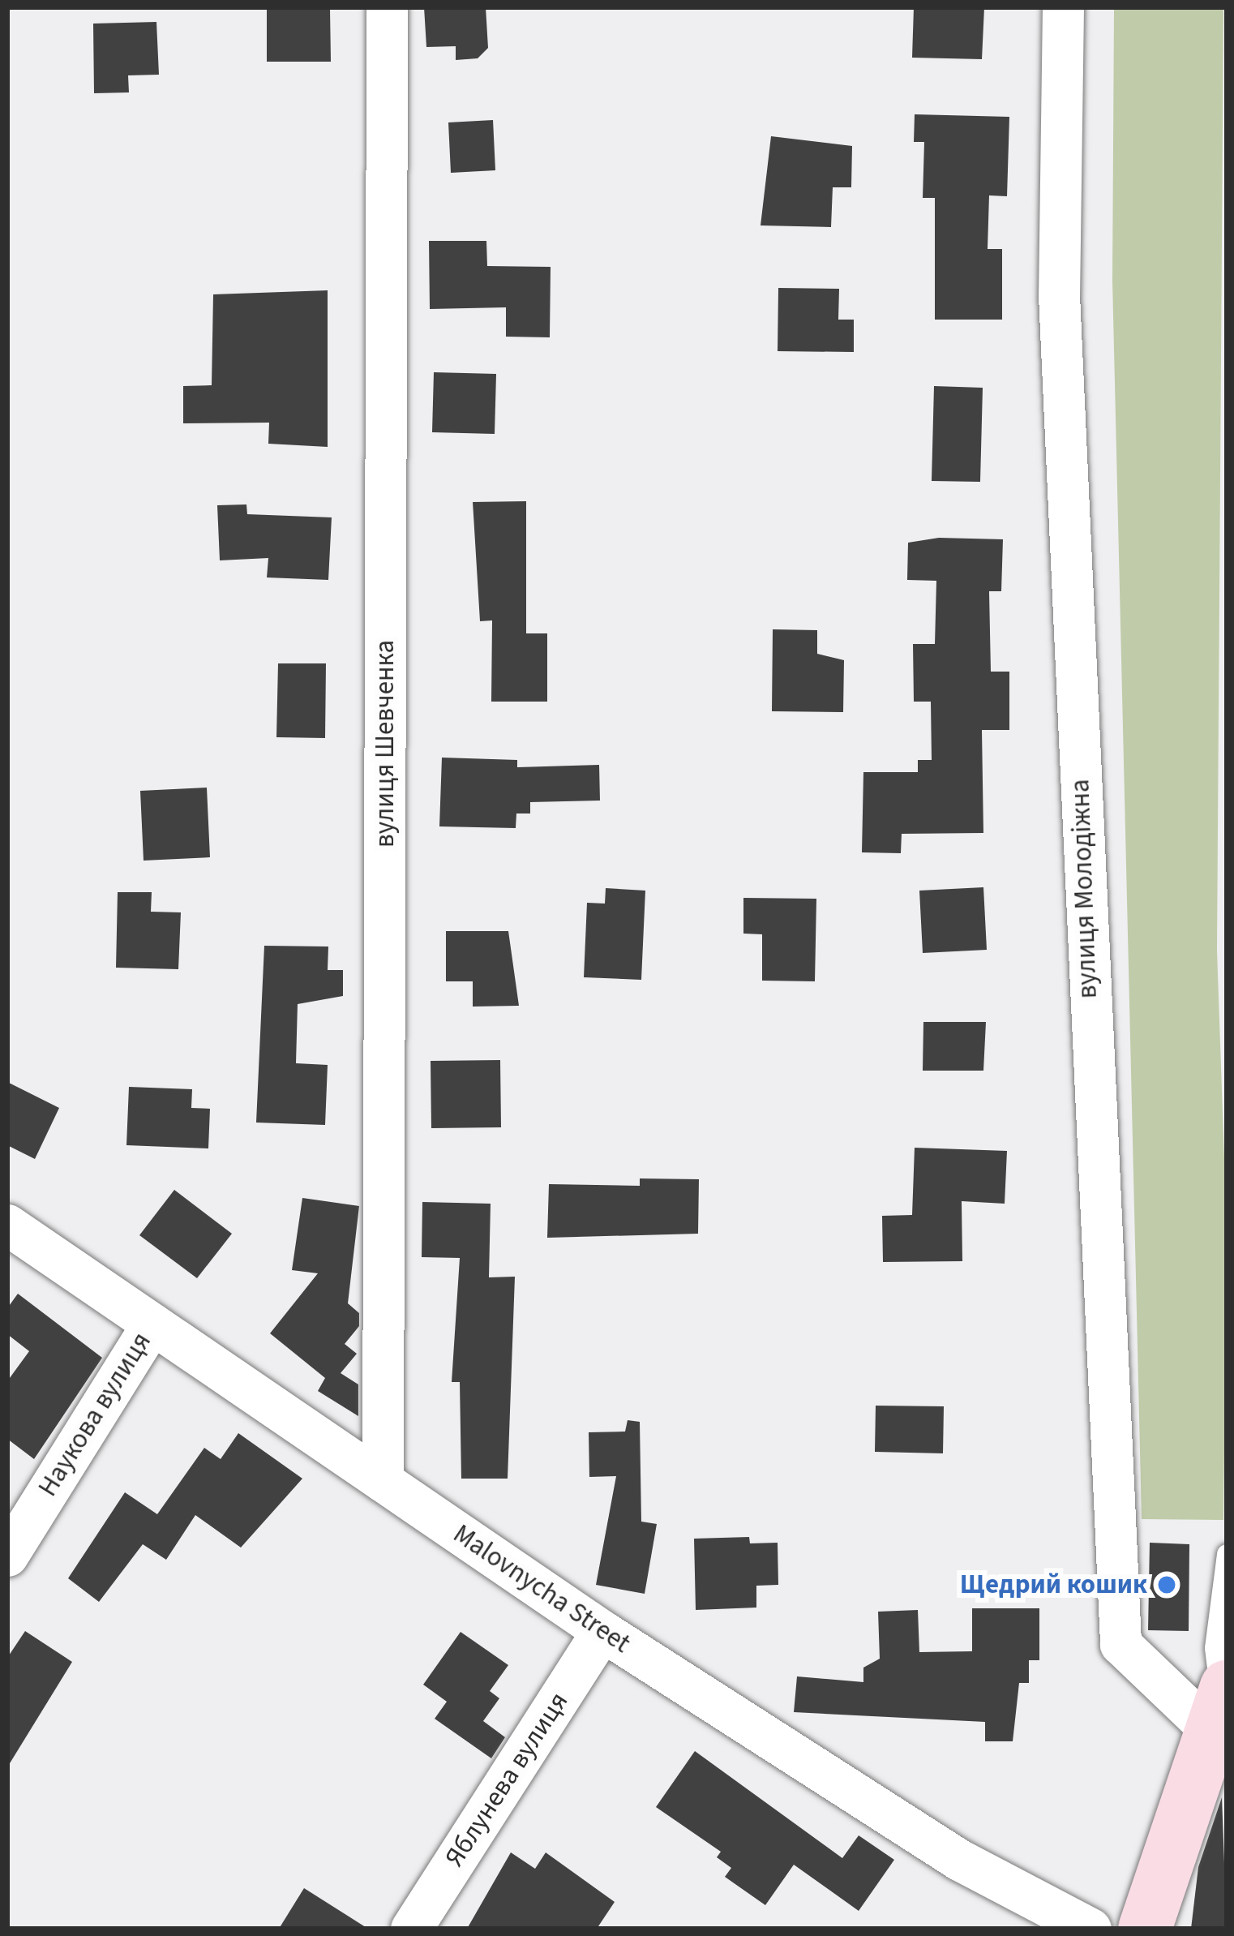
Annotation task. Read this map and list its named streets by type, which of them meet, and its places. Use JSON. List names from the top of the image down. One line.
{"streets":{"street":["вулиця Шевченка","вулиця Молодіжна","Наукова вулиця","Malovnycha Street","Яблунева вулиця"]},"crossings":[["вулиця Шевченка","Malovnycha Street"],["Наукова вулиця","Malovnycha Street"],["Malovnycha Street","Яблунева вулиця"]],"places":["Щедрий кошик"]}
